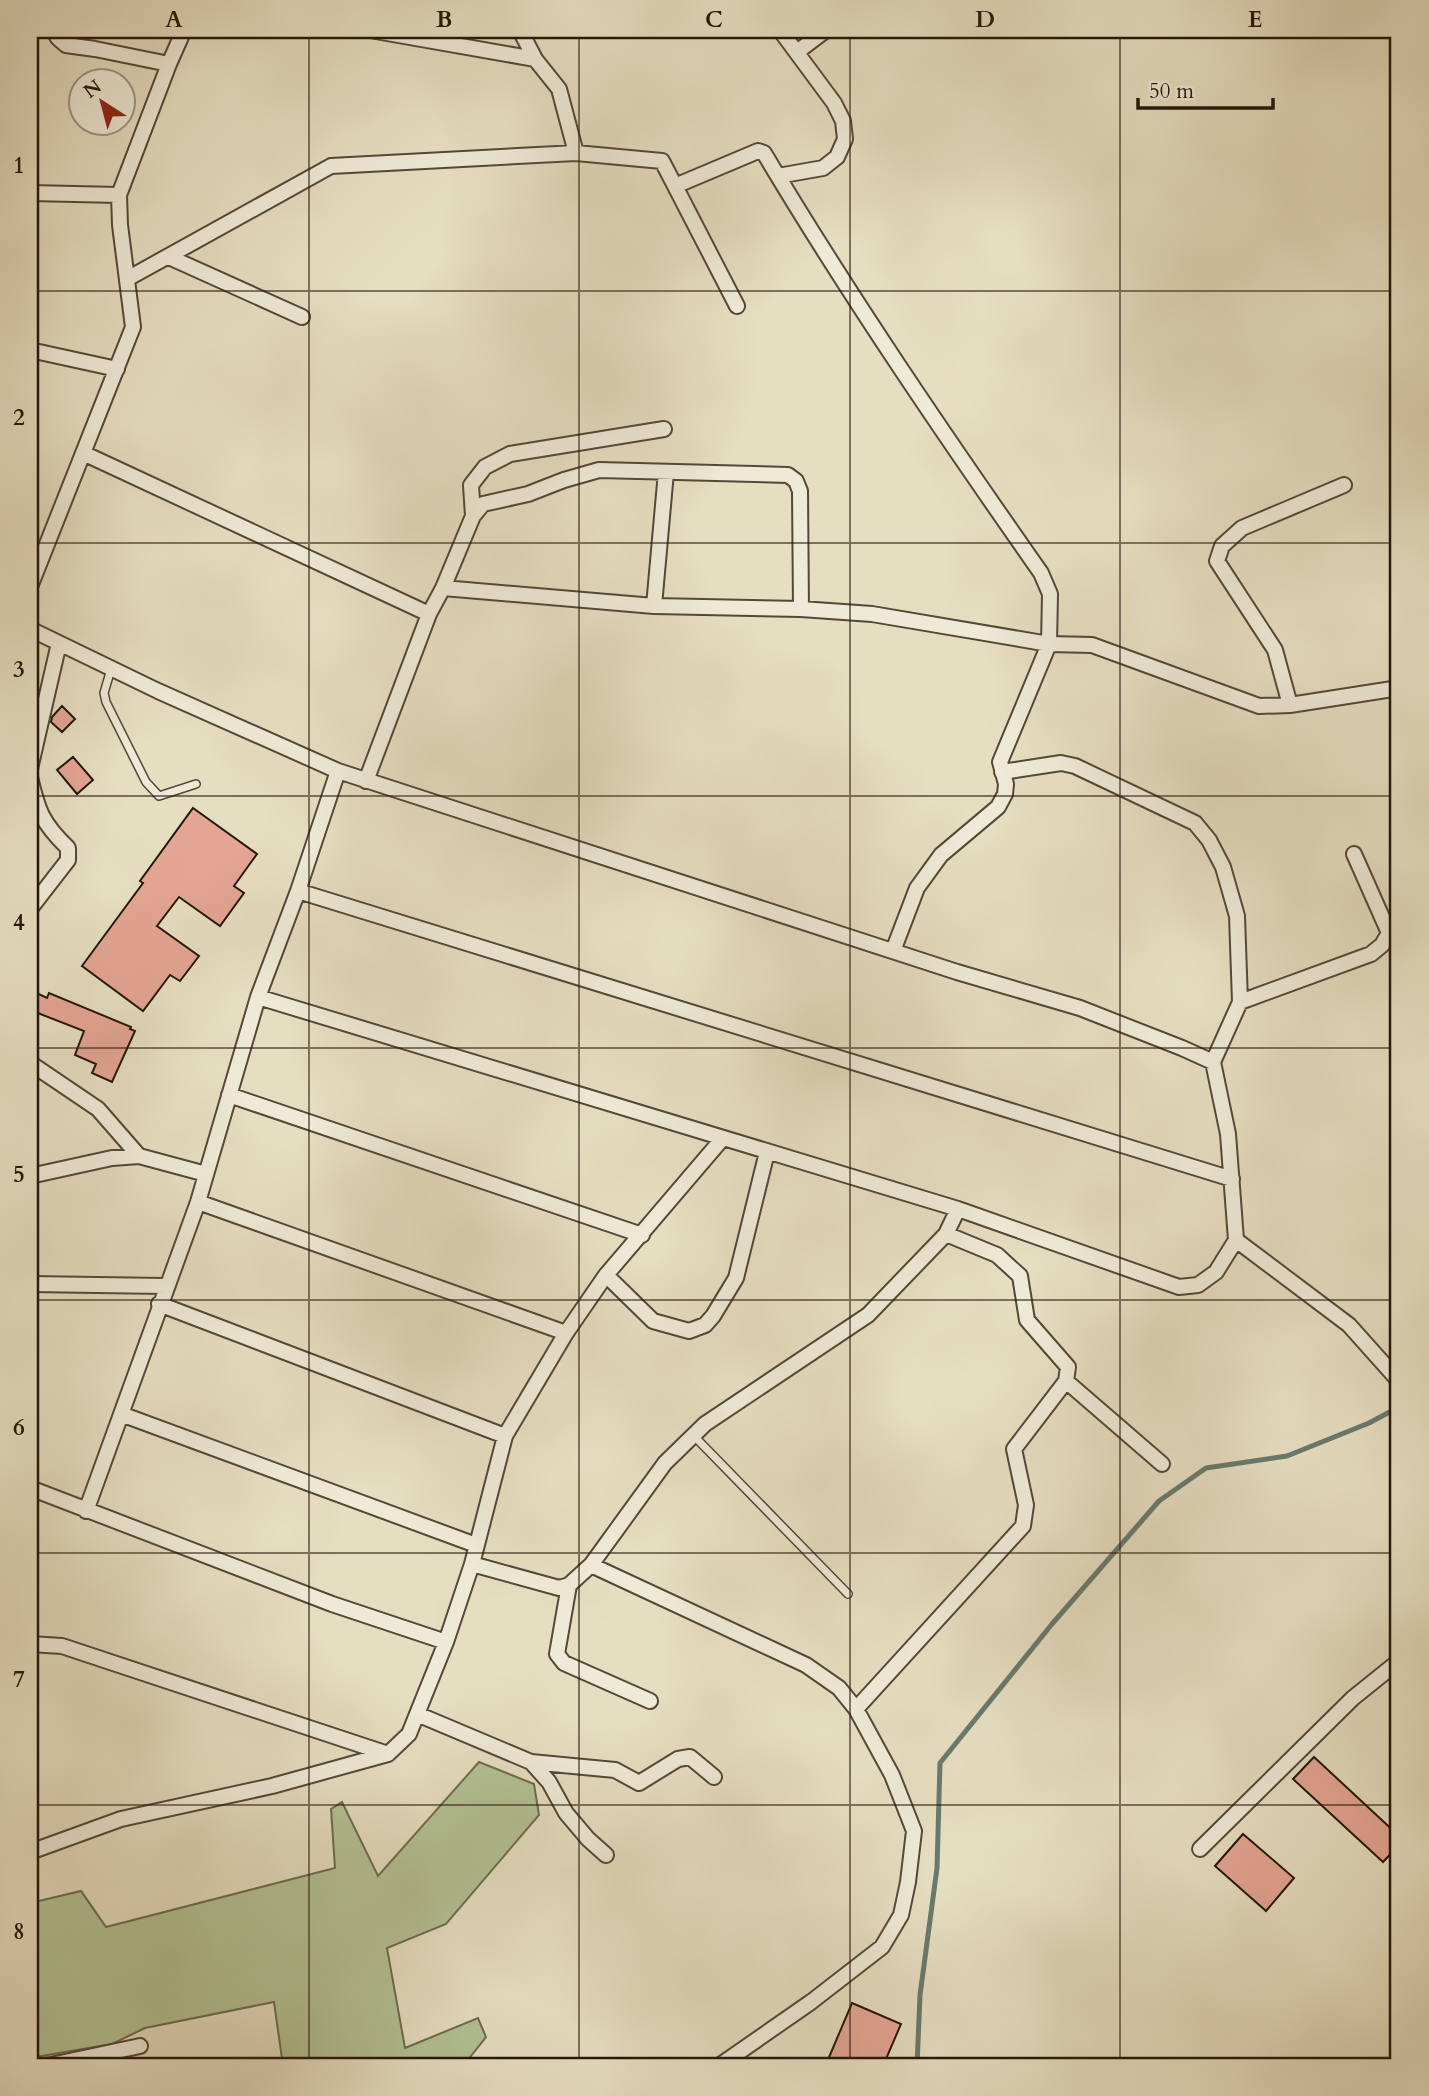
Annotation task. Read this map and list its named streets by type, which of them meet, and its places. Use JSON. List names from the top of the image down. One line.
{"scale_bar":"50 m","north":"top left","grid":{"columns":["A","B","C","D","E"],"rows":["1","2","3","4","5","6","7","8"]}}
